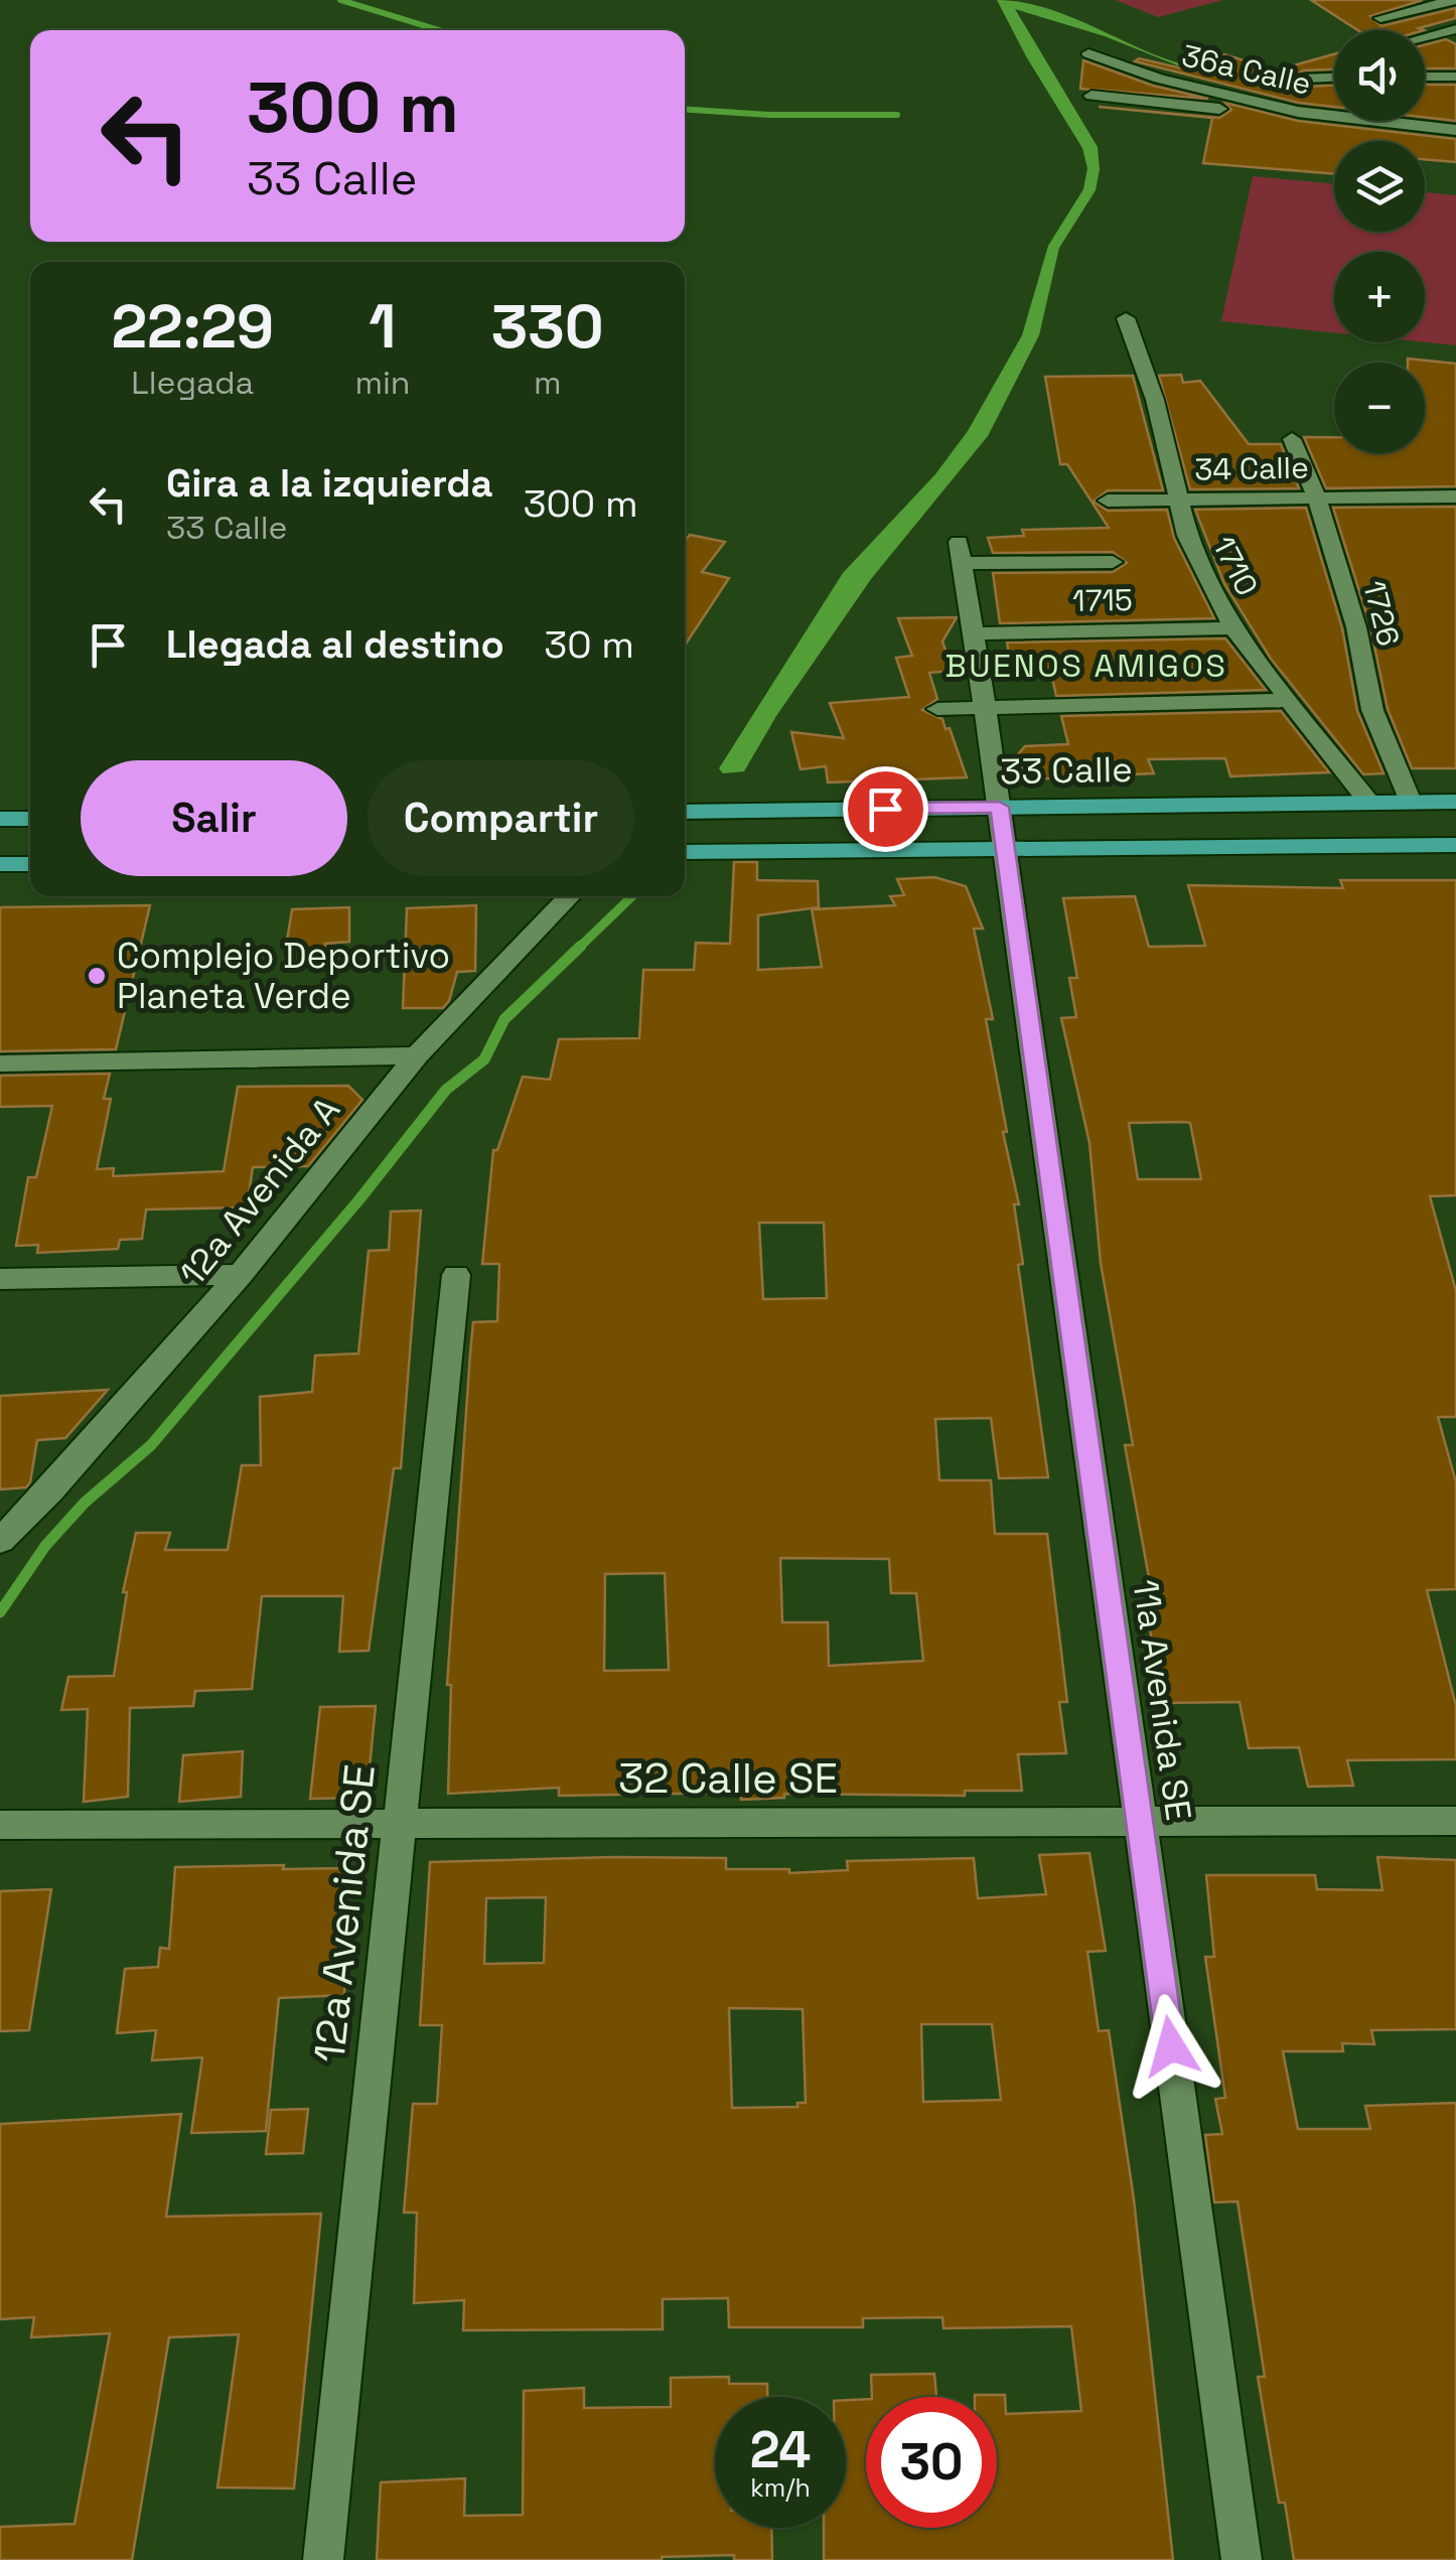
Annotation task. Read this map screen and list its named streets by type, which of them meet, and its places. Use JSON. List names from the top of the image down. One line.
{"streets":{"main road":["33 Calle"],"street":["36a Calle","34 Calle","1710","1715","1726","12a Avenida A","11a Avenida SE","32 Calle SE","12a Avenida SE"]},"crossings":[["34 Calle","1710"],["34 Calle","1726"],["1710","1715"],["1710","33 Calle"],["1715","11a Avenida SE"],["1726","33 Calle"],["33 Calle","11a Avenida SE"],["11a Avenida SE","32 Calle SE"],["32 Calle SE","12a Avenida SE"]],"districts":["BUENOS AMIGOS"],"places":["Complejo Deportivo Planeta Verde"],"page":{"map_buttons":["+","−"],"turn":["300 m","33 Calle"],"eta":["22:29","Llegada","1","min","330","m"],"list":[{"name":"Gira a la izquierda","note":"33 Calle","value":"300 m"},{"name":"Llegada al destino","value":"30 m"}],"buttons":["Salir","Compartir"],"speed":"24 km/h","limit":"30"}}
